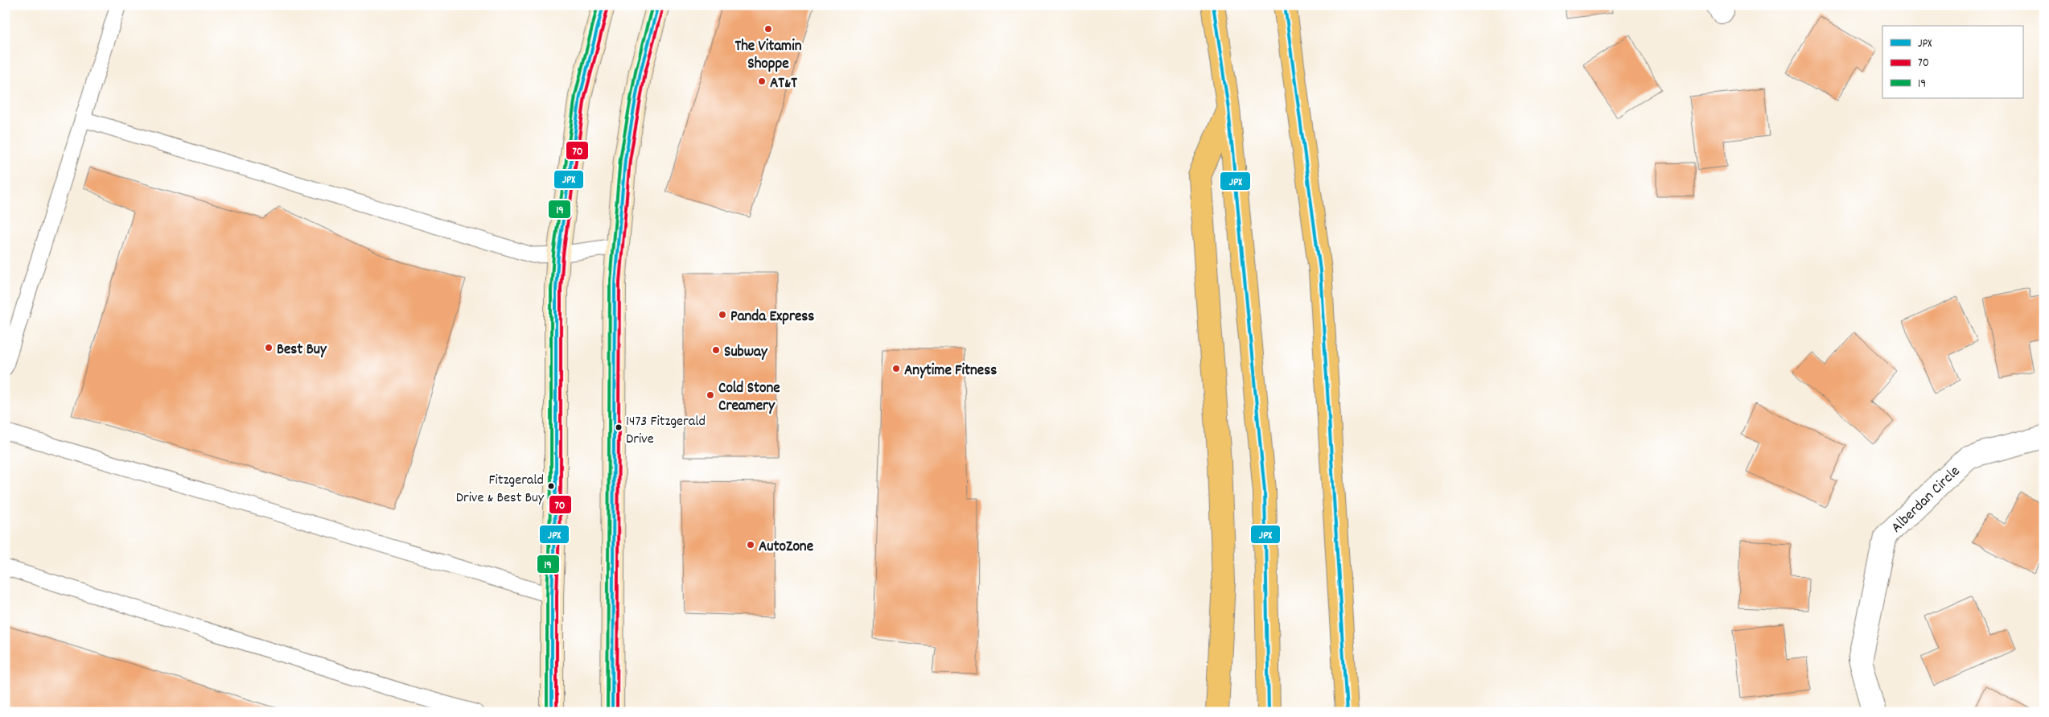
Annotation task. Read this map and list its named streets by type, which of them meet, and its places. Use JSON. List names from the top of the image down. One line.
{"streets":{"street":["Alberdan Circle"]},"places":["The Vitamin Shoppe","AT&T","Panda Express","Best Buy","Subway","Anytime Fitness","Cold Stone Creamery","1473 Fitzgerald Drive","Fitzgerald Drive & Best Buy","AutoZone"],"lines":["transit line JPX","transit line 19","transit line 70"],"legend":["JPX","70","19"]}
